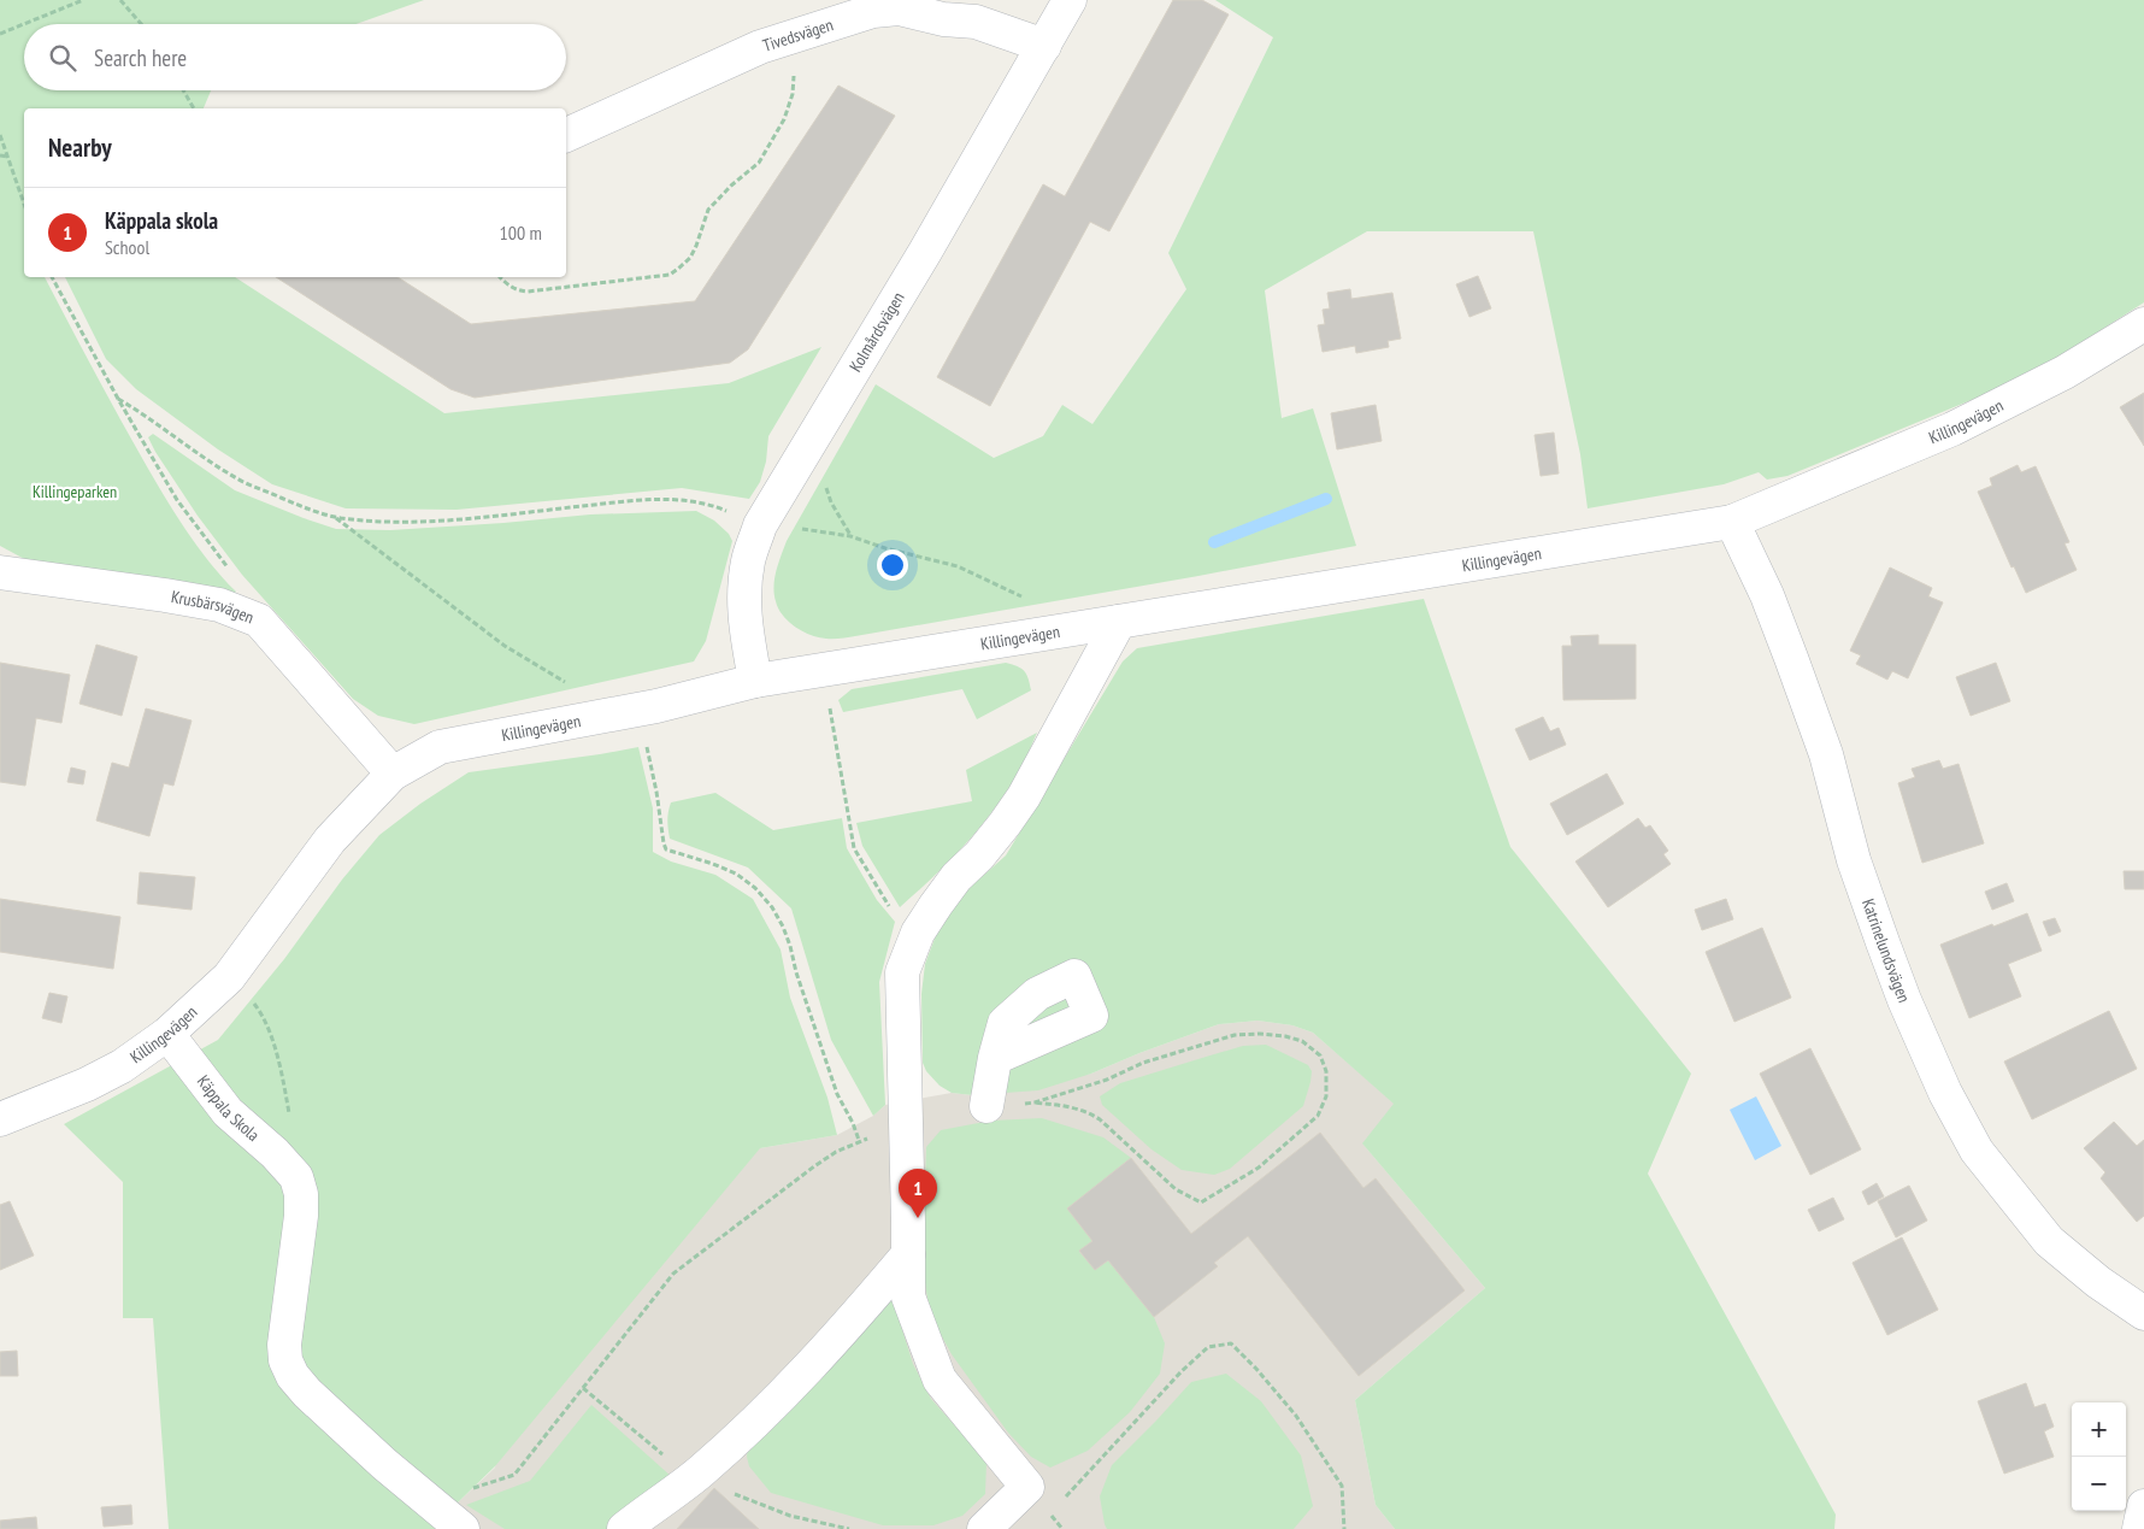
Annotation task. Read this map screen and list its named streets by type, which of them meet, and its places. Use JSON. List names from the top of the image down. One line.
{"streets":{"street":["Tivedsvägen","Kolmårdsvägen","Killingevägen","Krusbärsvägen","Katrinelundsvägen","Käppala Skola"]},"crossings":[["Tivedsvägen","Kolmårdsvägen"],["Kolmårdsvägen","Killingevägen"],["Killingevägen","Krusbärsvägen"],["Killingevägen","Katrinelundsvägen"],["Killingevägen","Käppala Skola"]],"parks":["Killingeparken"],"page":{"search":"Search here","heading":"Nearby","list":[{"mark":"1","name":"Käppala skola","note":"School","value":"100 m"}],"pins":"1","map_buttons":["+","−"]}}
